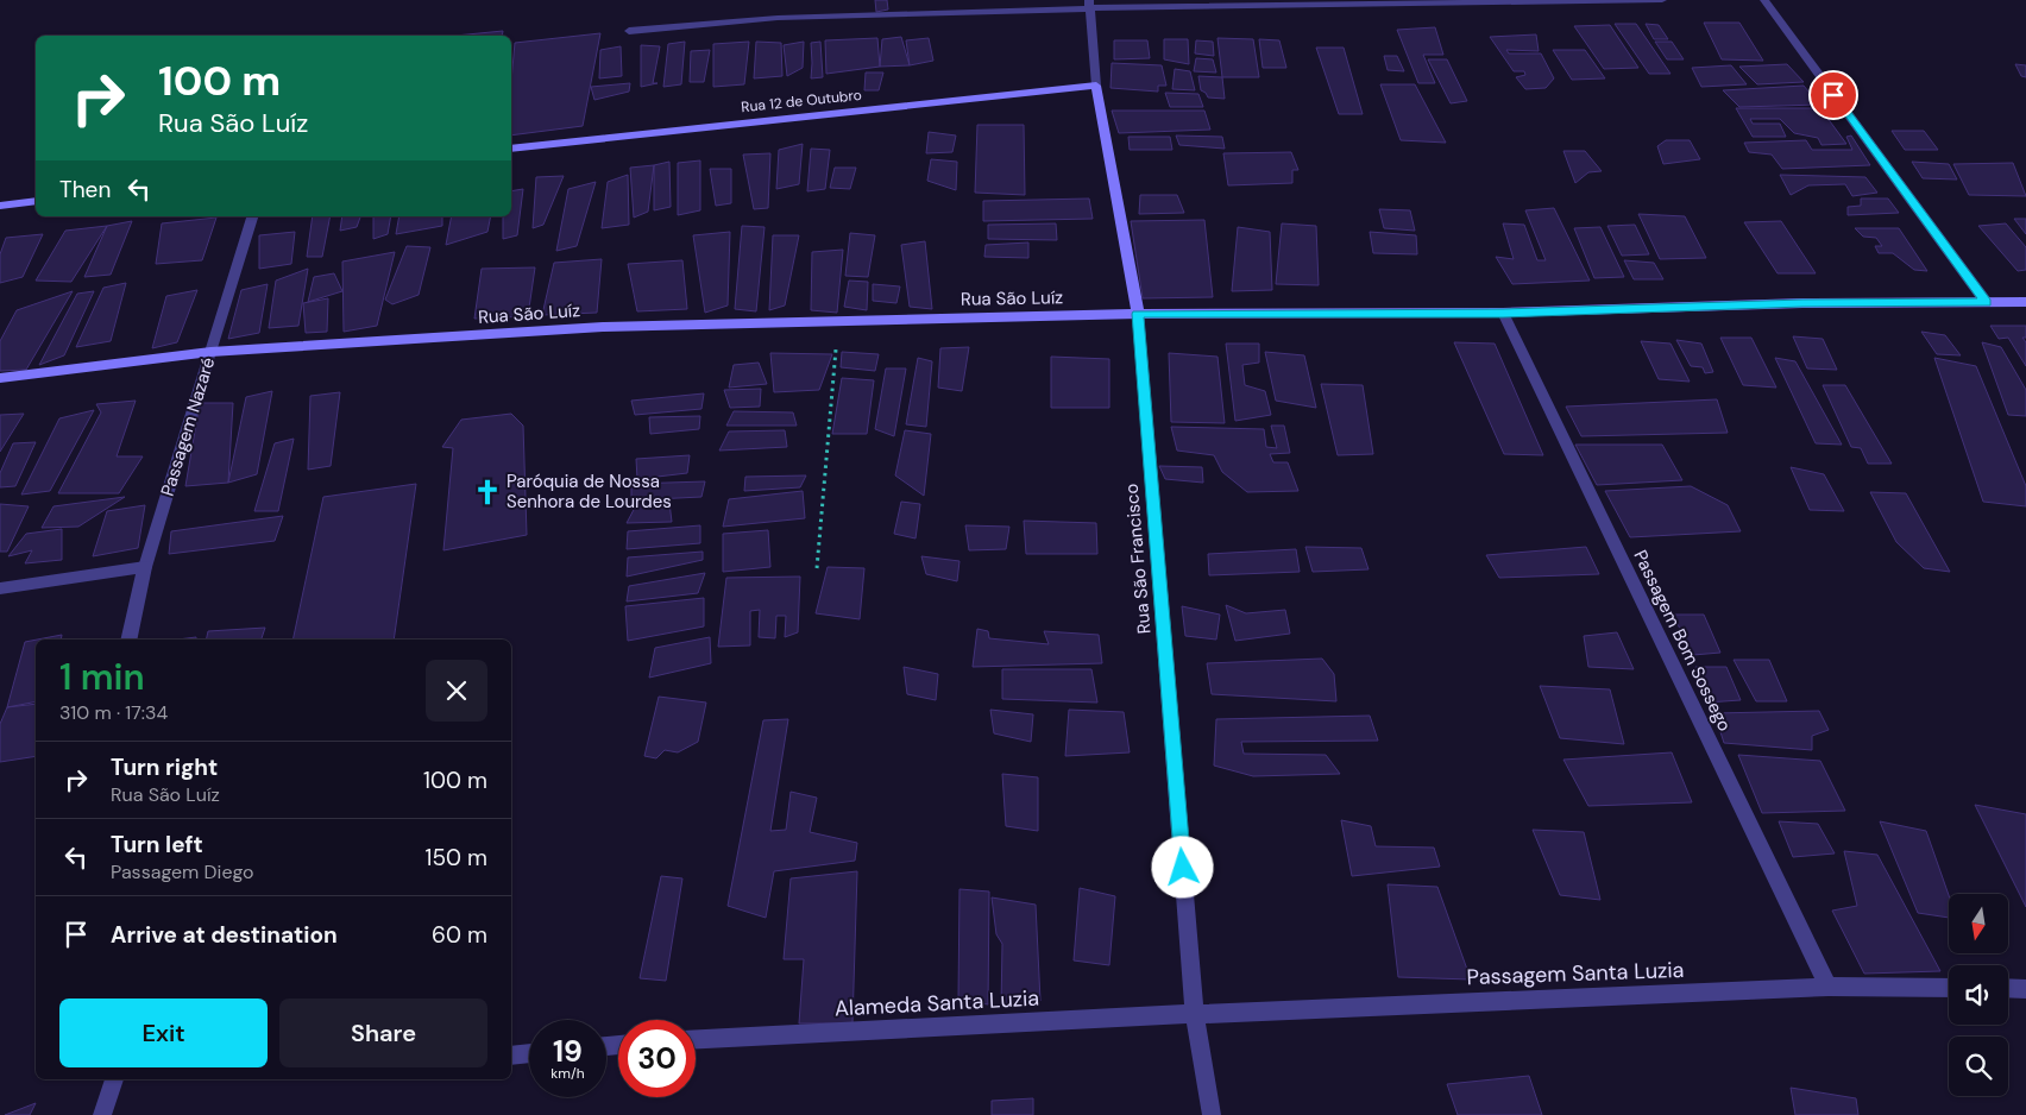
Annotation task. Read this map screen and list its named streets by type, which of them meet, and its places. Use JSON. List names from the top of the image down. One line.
{"streets":{"main road":["Rua 12 de Outubro","Rua São Luíz","Rua São Francisco"],"street":["Passagem Nazaré","Passagem Bom Sossego","Passagem Santa Luzia","Alameda Santa Luzia"]},"crossings":[["Rua 12 de Outubro","Rua São Francisco"],["Rua São Luíz","Passagem Nazaré"],["Rua São Luíz","Rua São Francisco"],["Rua São Luíz","Passagem Bom Sossego"],["Rua São Francisco","Passagem Santa Luzia"],["Rua São Francisco","Alameda Santa Luzia"],["Passagem Bom Sossego","Passagem Santa Luzia"],["Passagem Santa Luzia","Alameda Santa Luzia"]],"places":{"church":["Paróquia de Nossa Senhora de Lourdes"]},"north":"bottom","page":{"turn":["100 m","Rua São Luíz"],"then":"Then","heading":["1 min","310 m · 17:34"],"list":[{"name":"Turn right","note":"Rua São Luíz","value":"100 m"},{"name":"Turn left","note":"Passagem Diego","value":"150 m"},{"name":"Arrive at destination","value":"60 m"}],"buttons":["Exit","Share"],"speed":"19 km/h","limit":"30"}}
